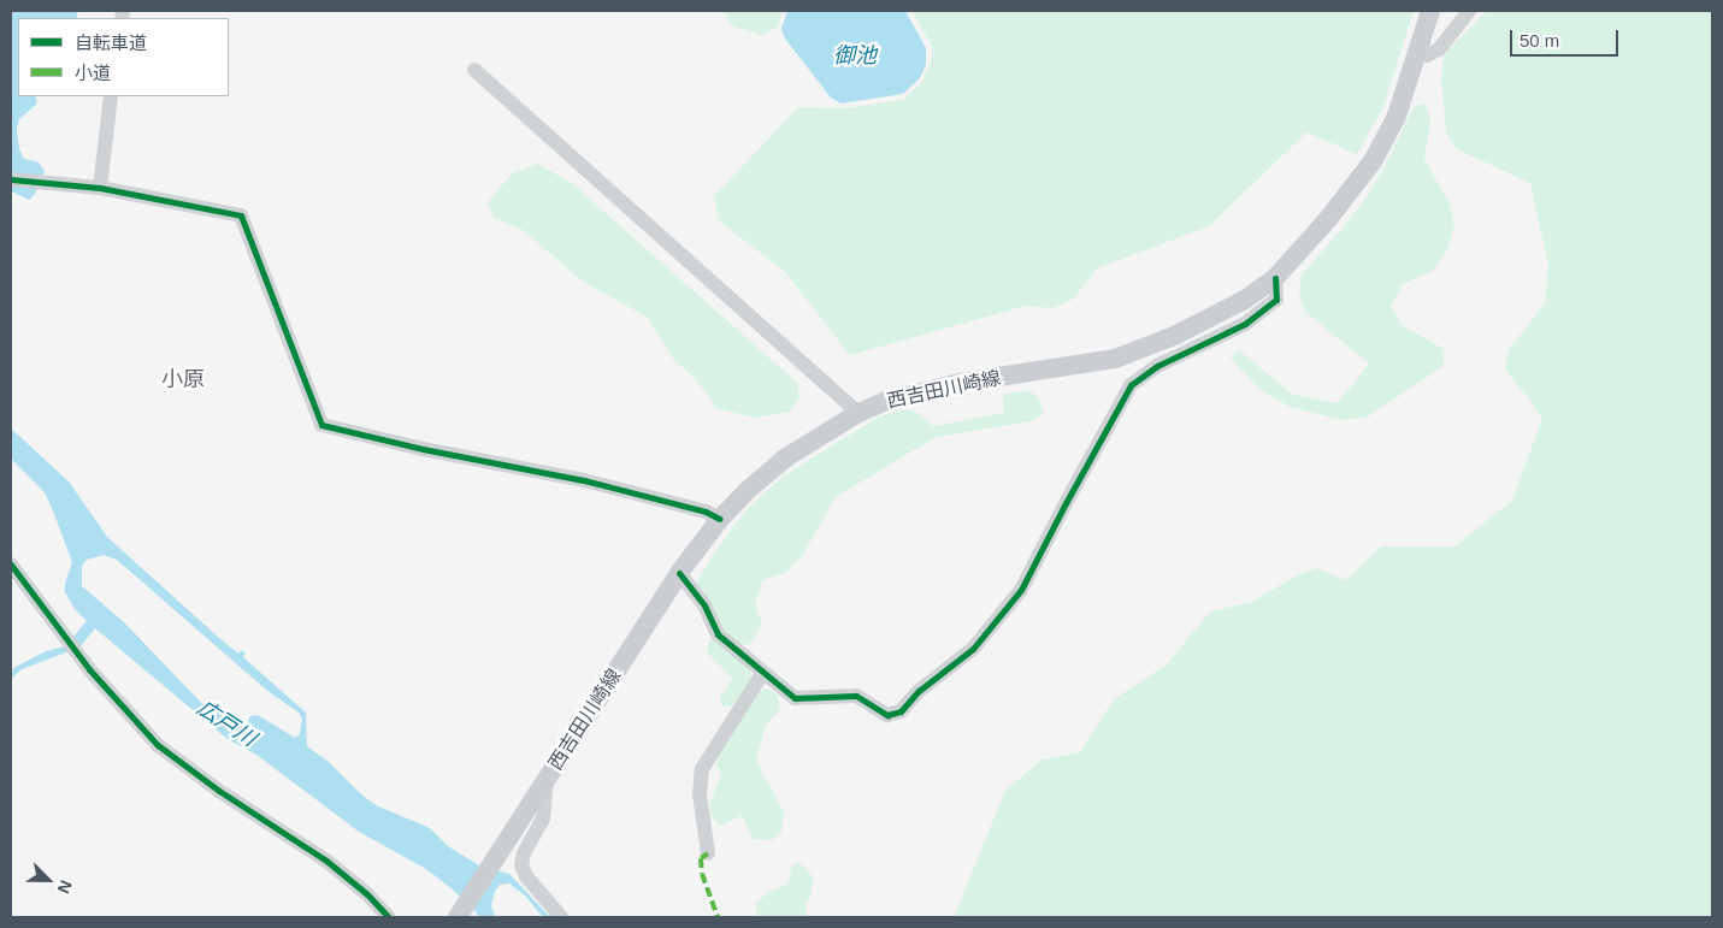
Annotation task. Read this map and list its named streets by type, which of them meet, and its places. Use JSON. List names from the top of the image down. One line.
{"streets":{"main road":["西吉田川崎線"]},"districts":["小原"],"water":["御池","広戸川"],"legend":["自転車道","小道"],"scale_bar":"50 m","north":"bottom right"}
